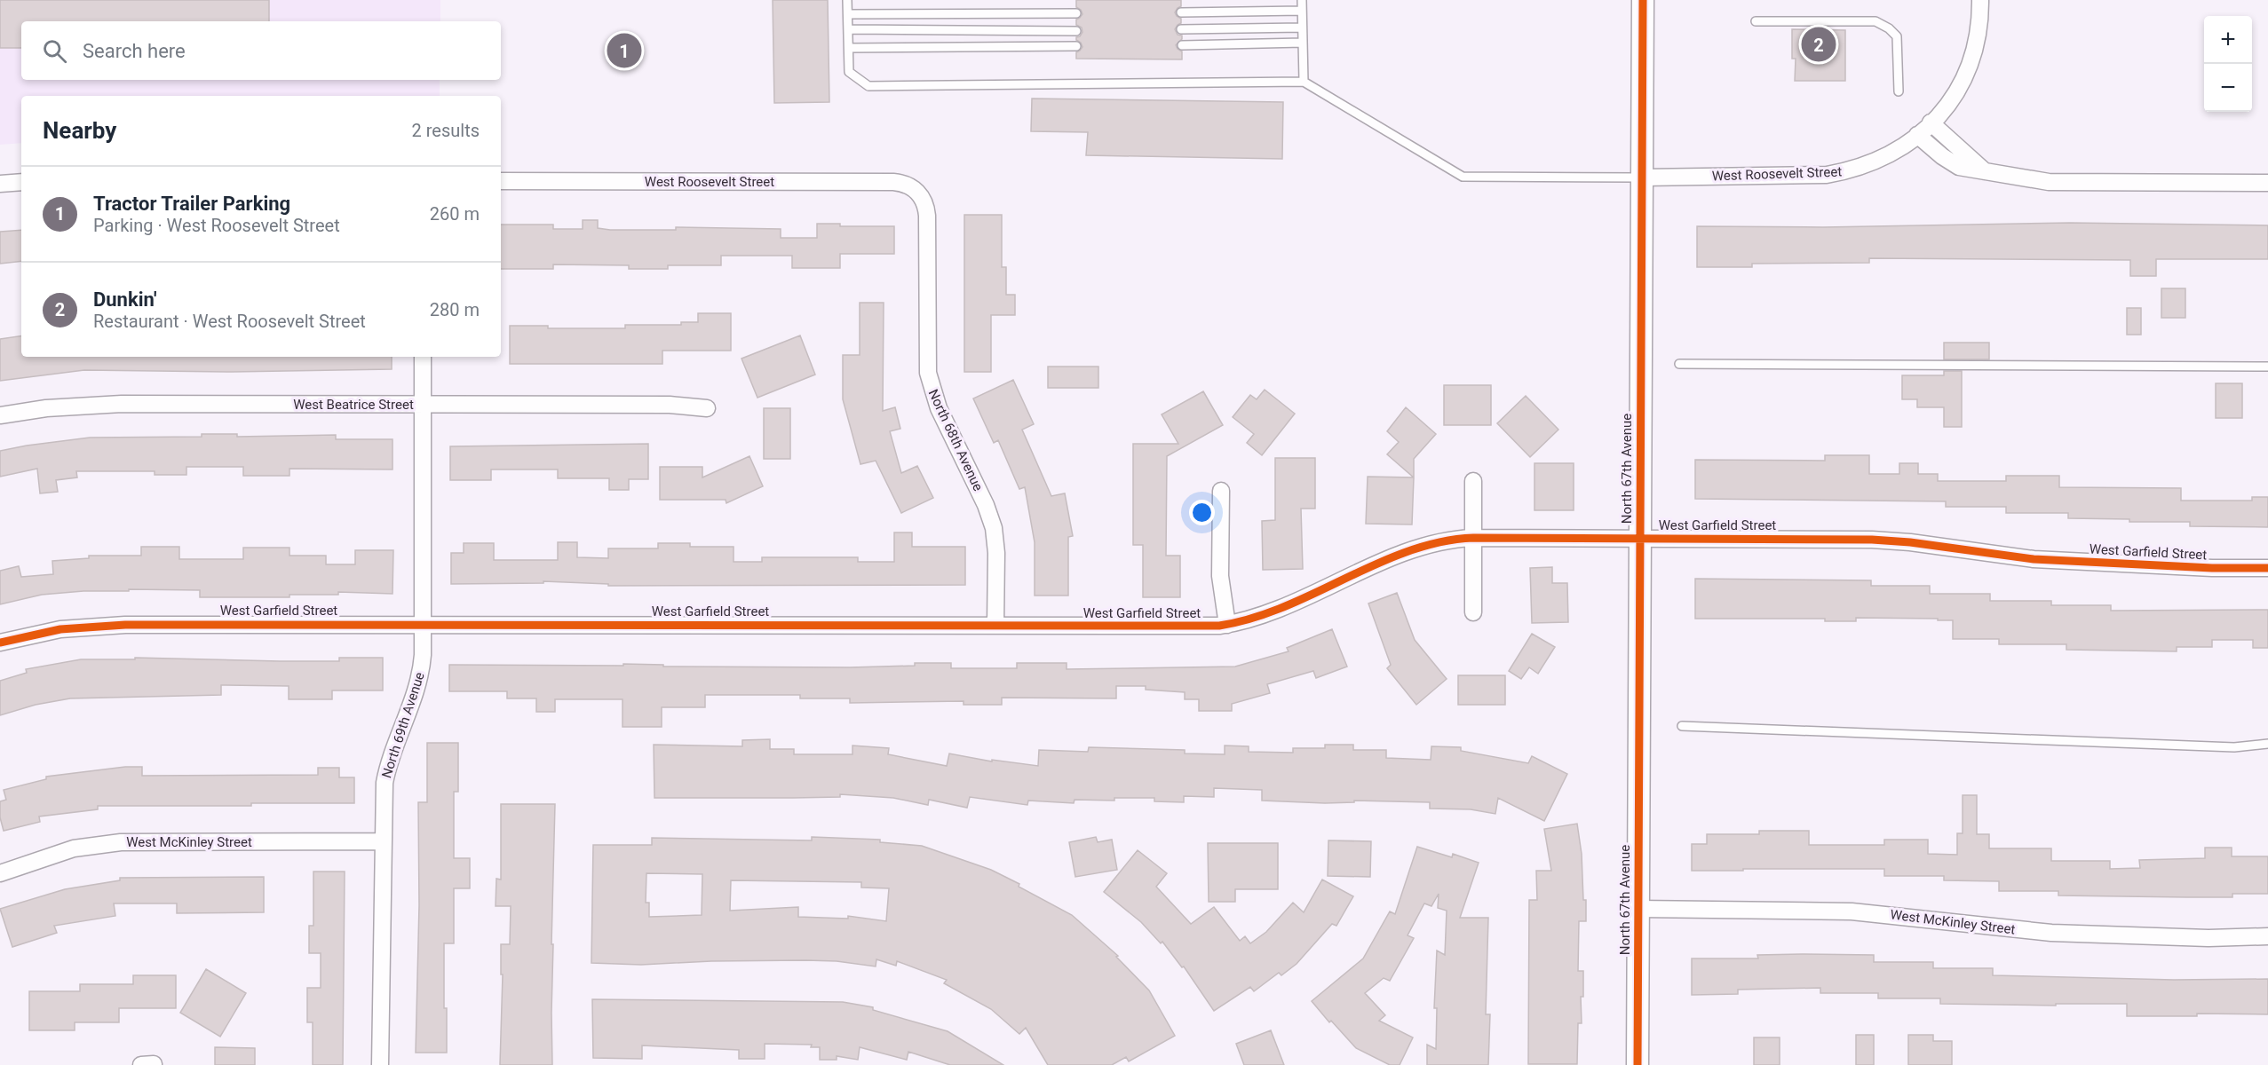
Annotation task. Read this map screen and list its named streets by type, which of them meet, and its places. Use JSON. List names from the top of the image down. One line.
{"streets":{"main road":["North 67th Avenue"],"street":["West Roosevelt Street","West Beatrice Street","North 68th Avenue","West Garfield Street","North 69th Avenue","West McKinley Street"]},"crossings":[["West Roosevelt Street","North 68th Avenue"],["West Roosevelt Street","North 67th Avenue"],["West Beatrice Street","North 69th Avenue"],["North 68th Avenue","West Garfield Street"],["North 67th Avenue","West Garfield Street"],["North 67th Avenue","West McKinley Street"],["West Garfield Street","North 69th Avenue"],["North 69th Avenue","West McKinley Street"]],"page":{"map_buttons":["+","−"],"search":"Search here","pins":["2","1"],"heading":["Nearby","2 results"],"list":[{"mark":"1","name":"Tractor Trailer Parking","note":"Parking · West Roosevelt Street","value":"260 m"},{"mark":"2","name":"Dunkin'","note":"Restaurant · West Roosevelt Street","value":"280 m"}]}}
